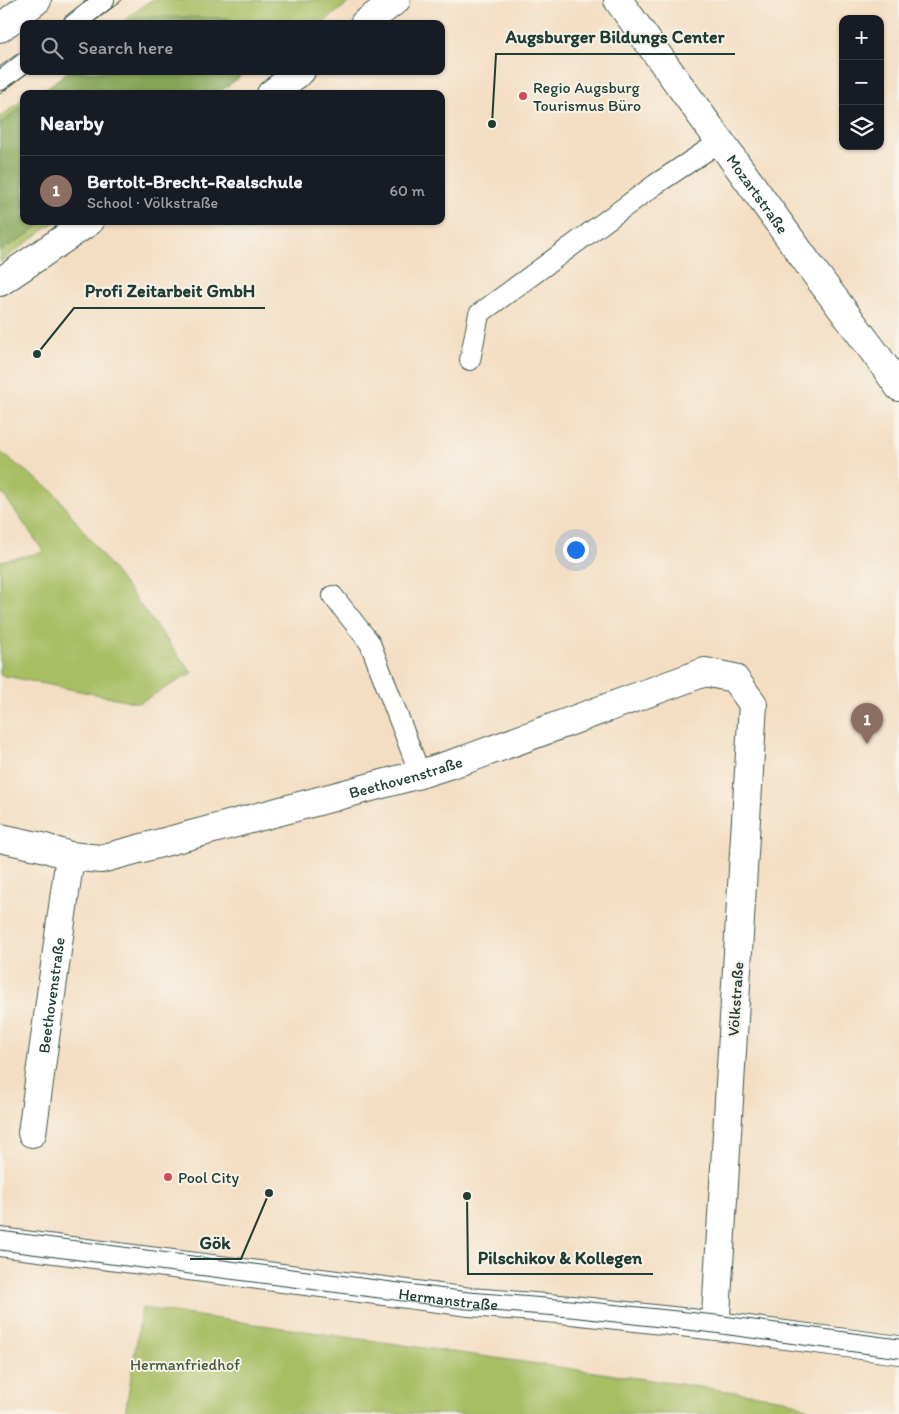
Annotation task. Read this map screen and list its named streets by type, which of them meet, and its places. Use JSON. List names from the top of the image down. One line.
{"streets":{"street":["Mozartstraße","Beethovenstraße","Völkstraße","Hermanstraße"]},"crossings":[["Beethovenstraße","Völkstraße"],["Völkstraße","Hermanstraße"]],"parks":["Hermanfriedhof"],"places":["Regio Augsburg Tourismus Büro","Augsburger Bildungs Center","Profi Zeitarbeit GmbH","Pool City","Gök","Pilschikov & Kollegen"],"page":{"map_buttons":["+","−"],"search":"Search here","heading":"Nearby","list":[{"mark":"1","name":"Bertolt-Brecht-Realschule","note":"School · Völkstraße","value":"60 m"}],"pins":"1"}}
